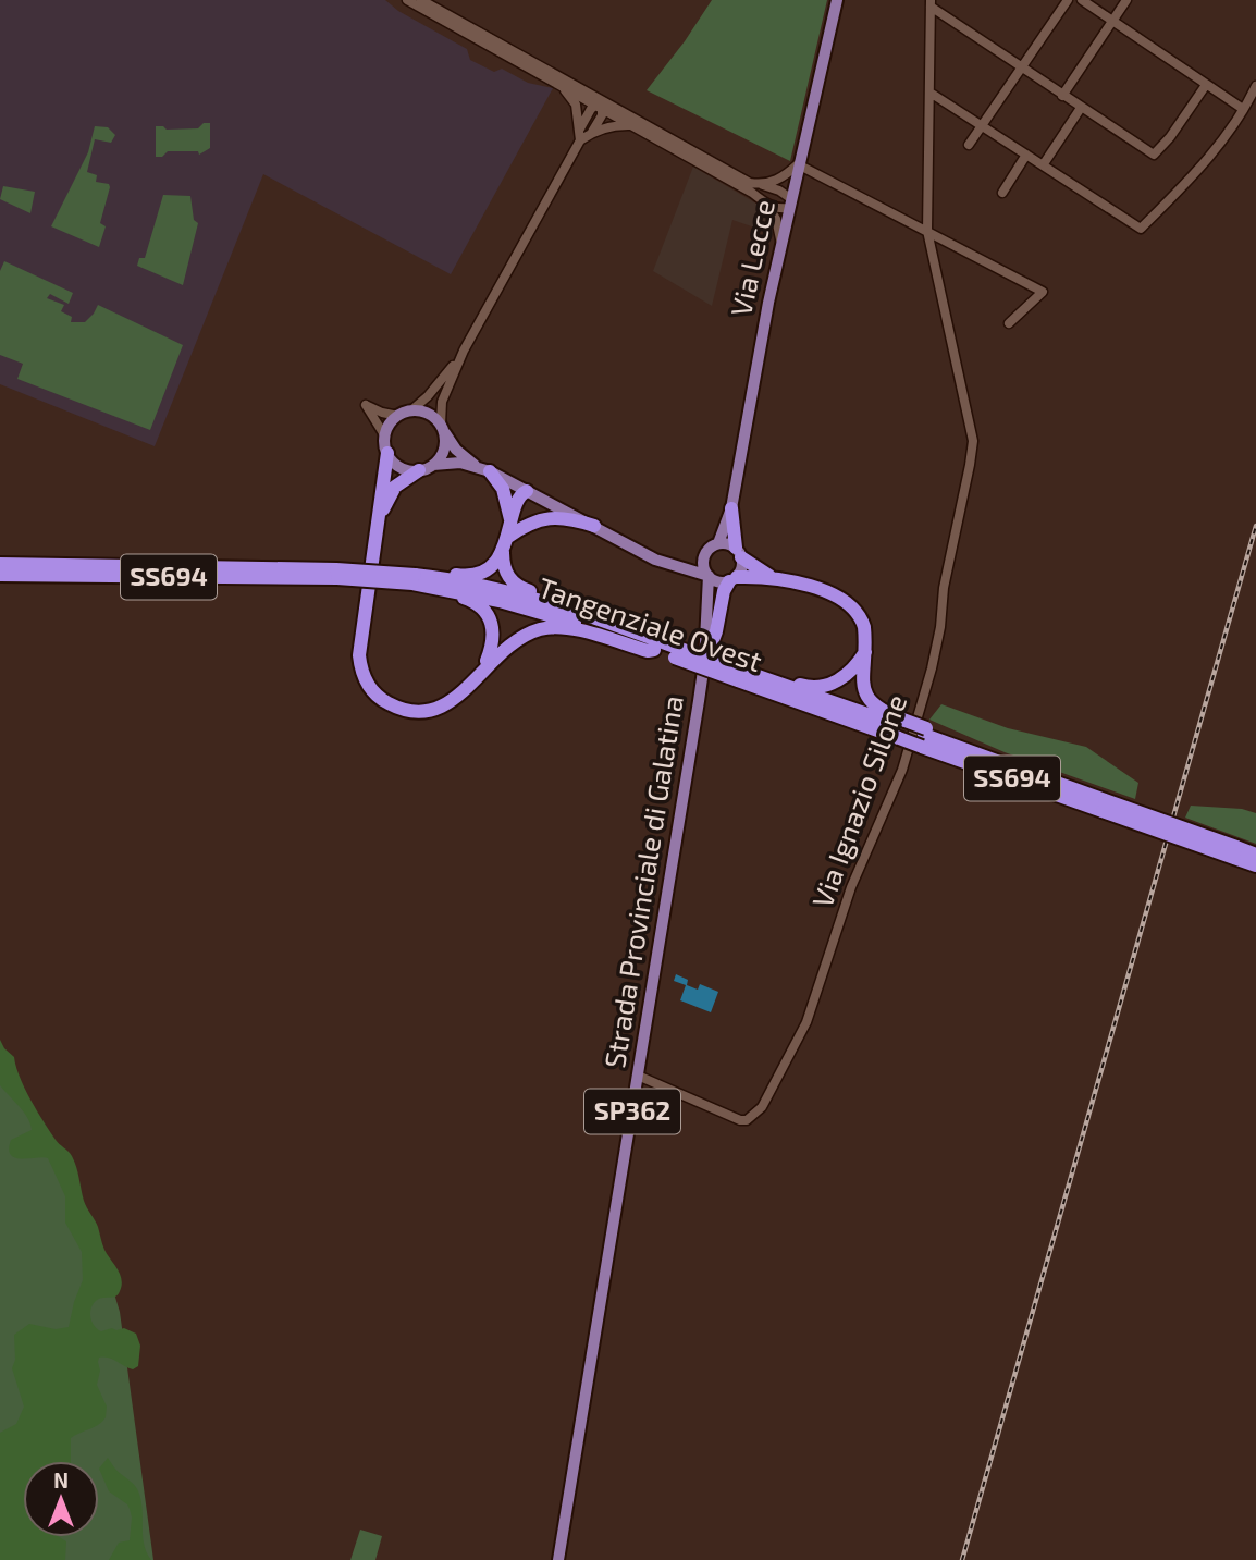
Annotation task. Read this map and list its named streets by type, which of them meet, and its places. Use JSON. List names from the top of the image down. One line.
{"streets":{"highway":["SS694","Tangenziale Ovest"],"main road":["Via Lecce","Strada Provinciale di Galatina","SP362"],"street":["Via Ignazio Silone"]},"crossings":[["Via Lecce","Strada Provinciale di Galatina"],["Via Ignazio Silone","Strada Provinciale di Galatina"]],"north":"top"}
